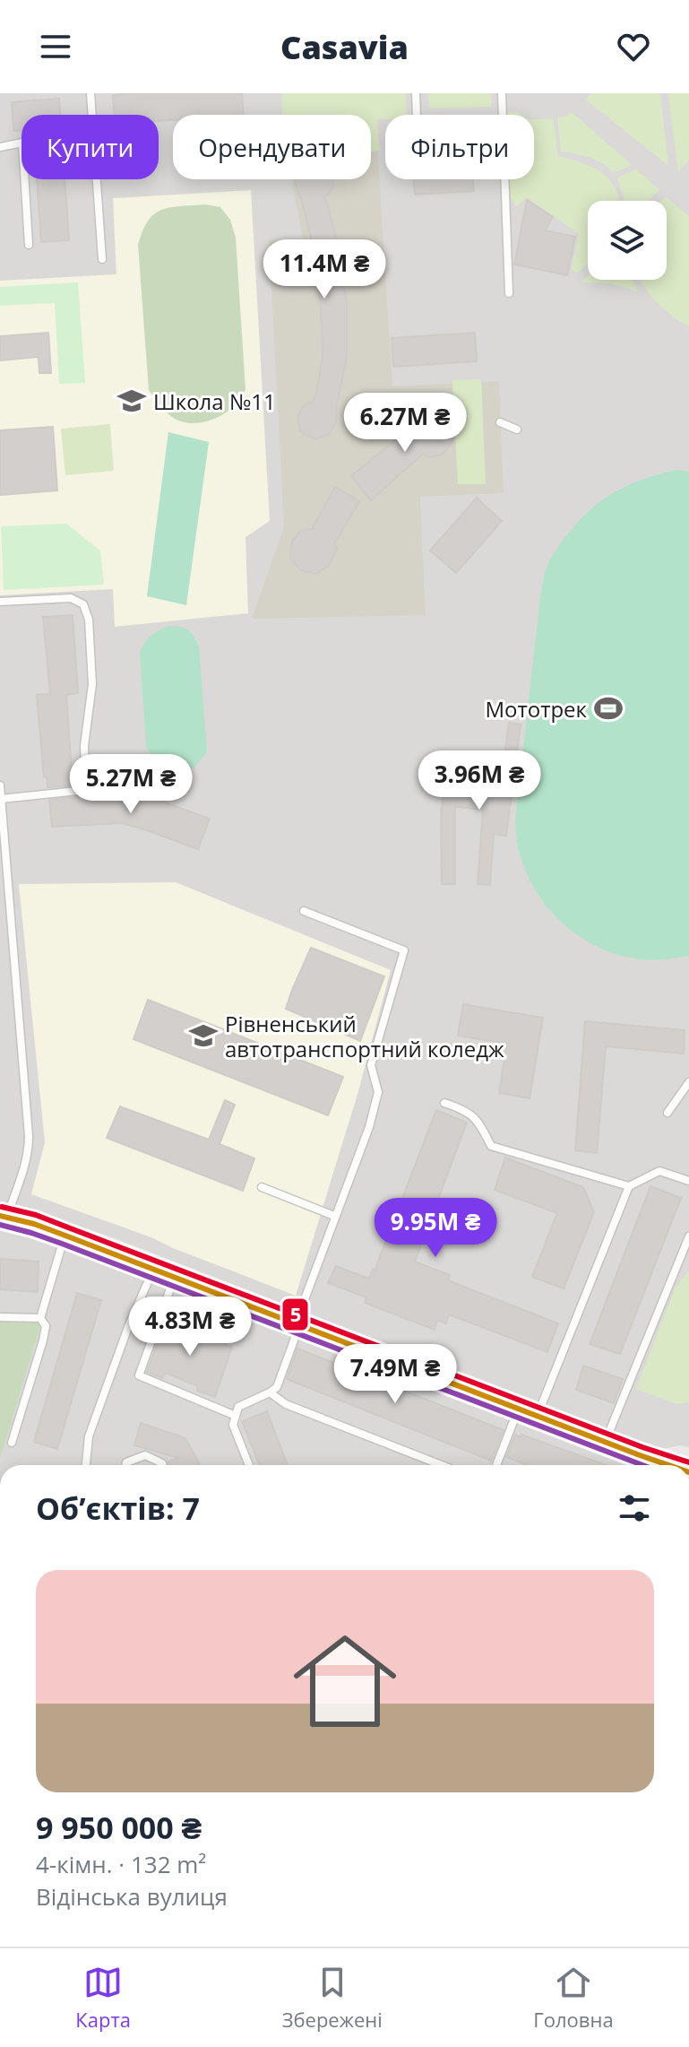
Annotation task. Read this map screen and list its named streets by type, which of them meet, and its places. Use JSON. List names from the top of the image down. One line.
{"places":{"school or university":["Школа №11","Рівненський автотранспортний коледж"],"sports":["Мототрек"]},"lines":["transit line 5"],"page":{"header":"Casavia","chip":["Купити","Орендувати","Фільтри"],"price":["11.4M ₴","6.27M ₴","3.96M ₴","5.27M ₴","9.95M ₴","4.83M ₴","7.49M ₴"],"heading":"Об’єктів: 7","list":[{"name":"9 950 000 ₴","note":"4-кімн. · 132 m² · Відінська вулиця"}],"tabs":["Карта","Збережені","Головна"]}}
